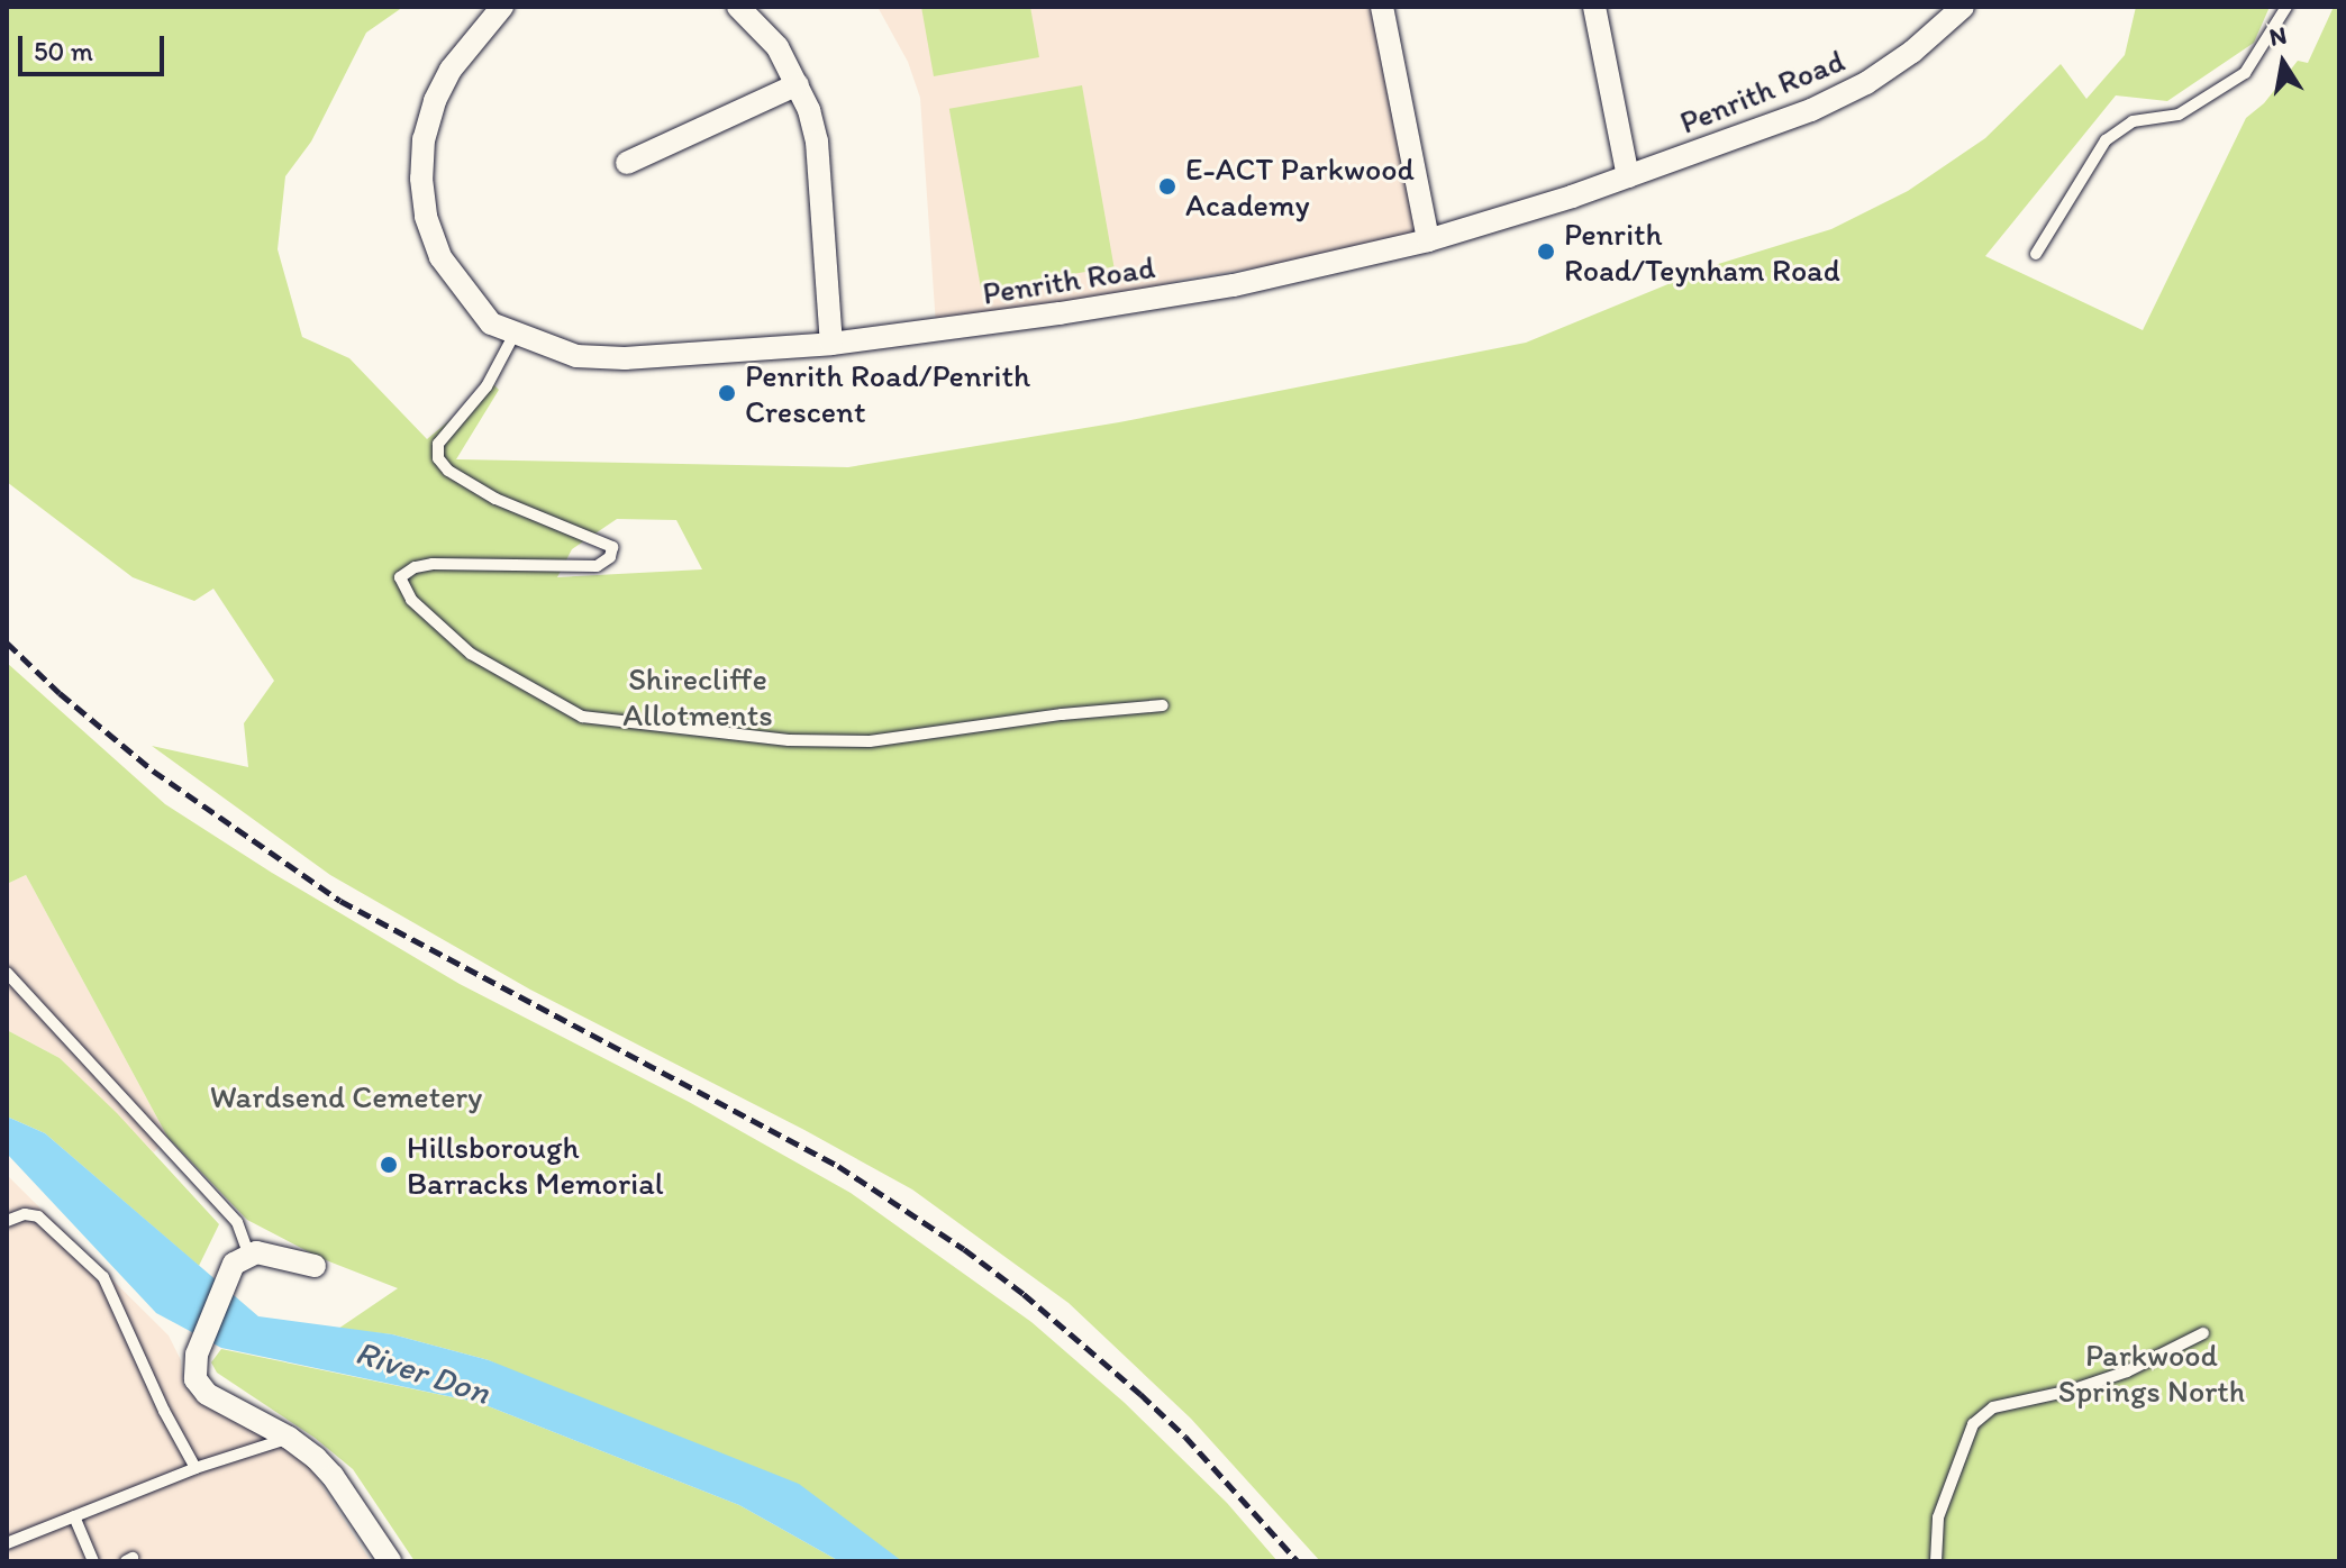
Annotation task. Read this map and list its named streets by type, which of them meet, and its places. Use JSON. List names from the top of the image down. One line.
{"streets":{"street":["Penrith Road"]},"water":["River Don"],"parks":["Shirecliffe Allotments","Wardsend Cemetery","Parkwood Springs North"],"places":["E-ACT Parkwood Academy","Penrith Road/Teynham Road","Penrith Road/Penrith Crescent","Hillsborough Barracks Memorial"],"scale_bar":"50 m","north":"top"}
